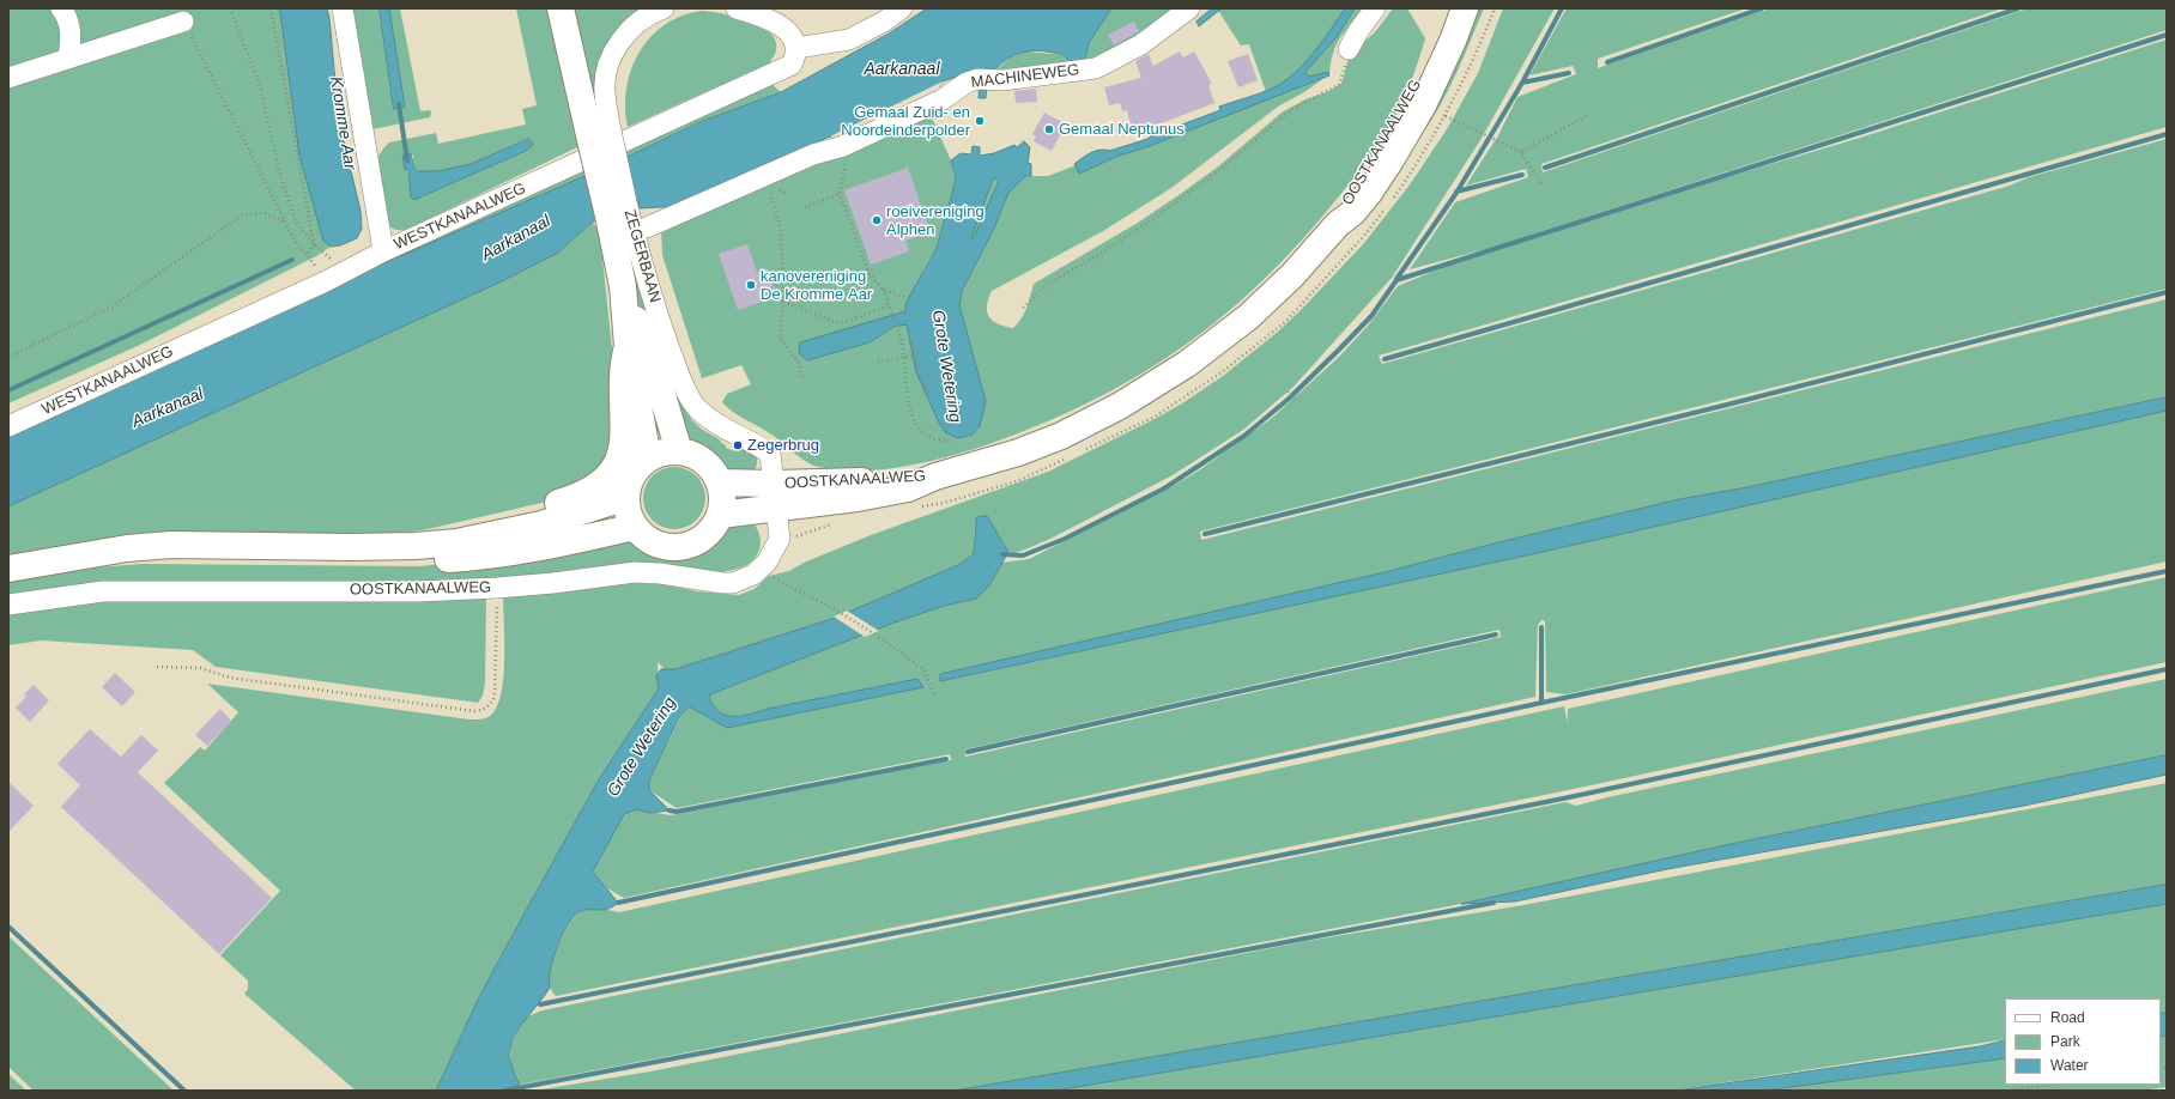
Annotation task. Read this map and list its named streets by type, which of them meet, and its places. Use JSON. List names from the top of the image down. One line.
{"streets":{"main road":["OOSTKANAALWEG","ZEGERBAAN"],"street":["MACHINEWEG","WESTKANAALWEG"]},"crossings":[["OOSTKANAALWEG","ZEGERBAAN"]],"water":["Aarkanaal","Kromme Aar","Grote Wetering"],"places":["Gemaal Zuid- en Noordeinderpolder","Gemaal Neptunus","roeivereniging Alphen","kanovereniging De Kromme Aar","Zegerbrug"],"legend":["Road","Park","Water"]}
